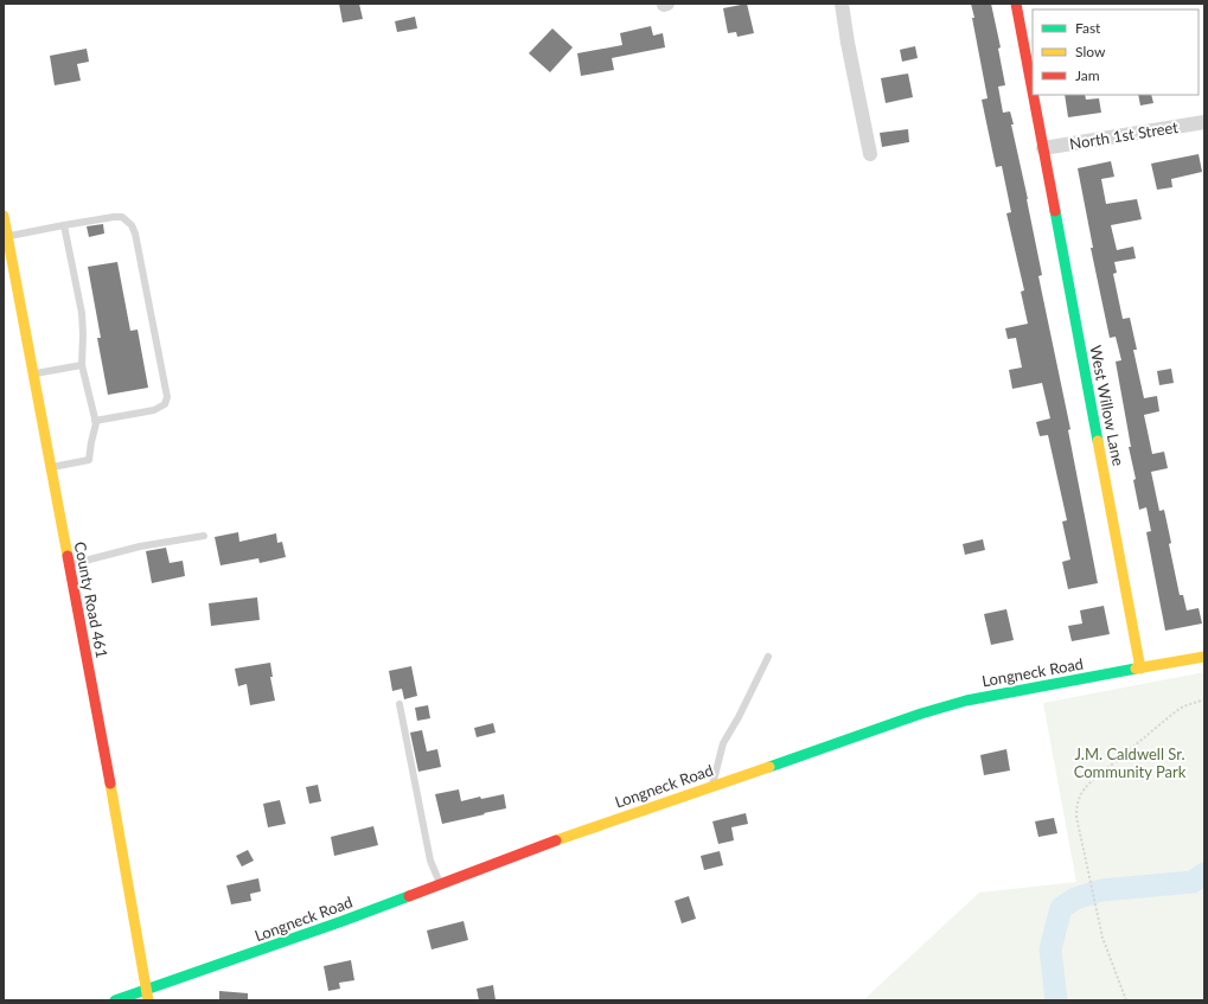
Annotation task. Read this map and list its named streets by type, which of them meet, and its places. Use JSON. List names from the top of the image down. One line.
{"streets":{"street":["North 1st Street","West Willow Lane","County Road 461","Longneck Road"]},"crossings":[["North 1st Street","West Willow Lane"],["West Willow Lane","Longneck Road"],["County Road 461","Longneck Road"]],"parks":["J.M. Caldwell Sr. Community Park"],"legend":["Fast","Slow","Jam"]}
